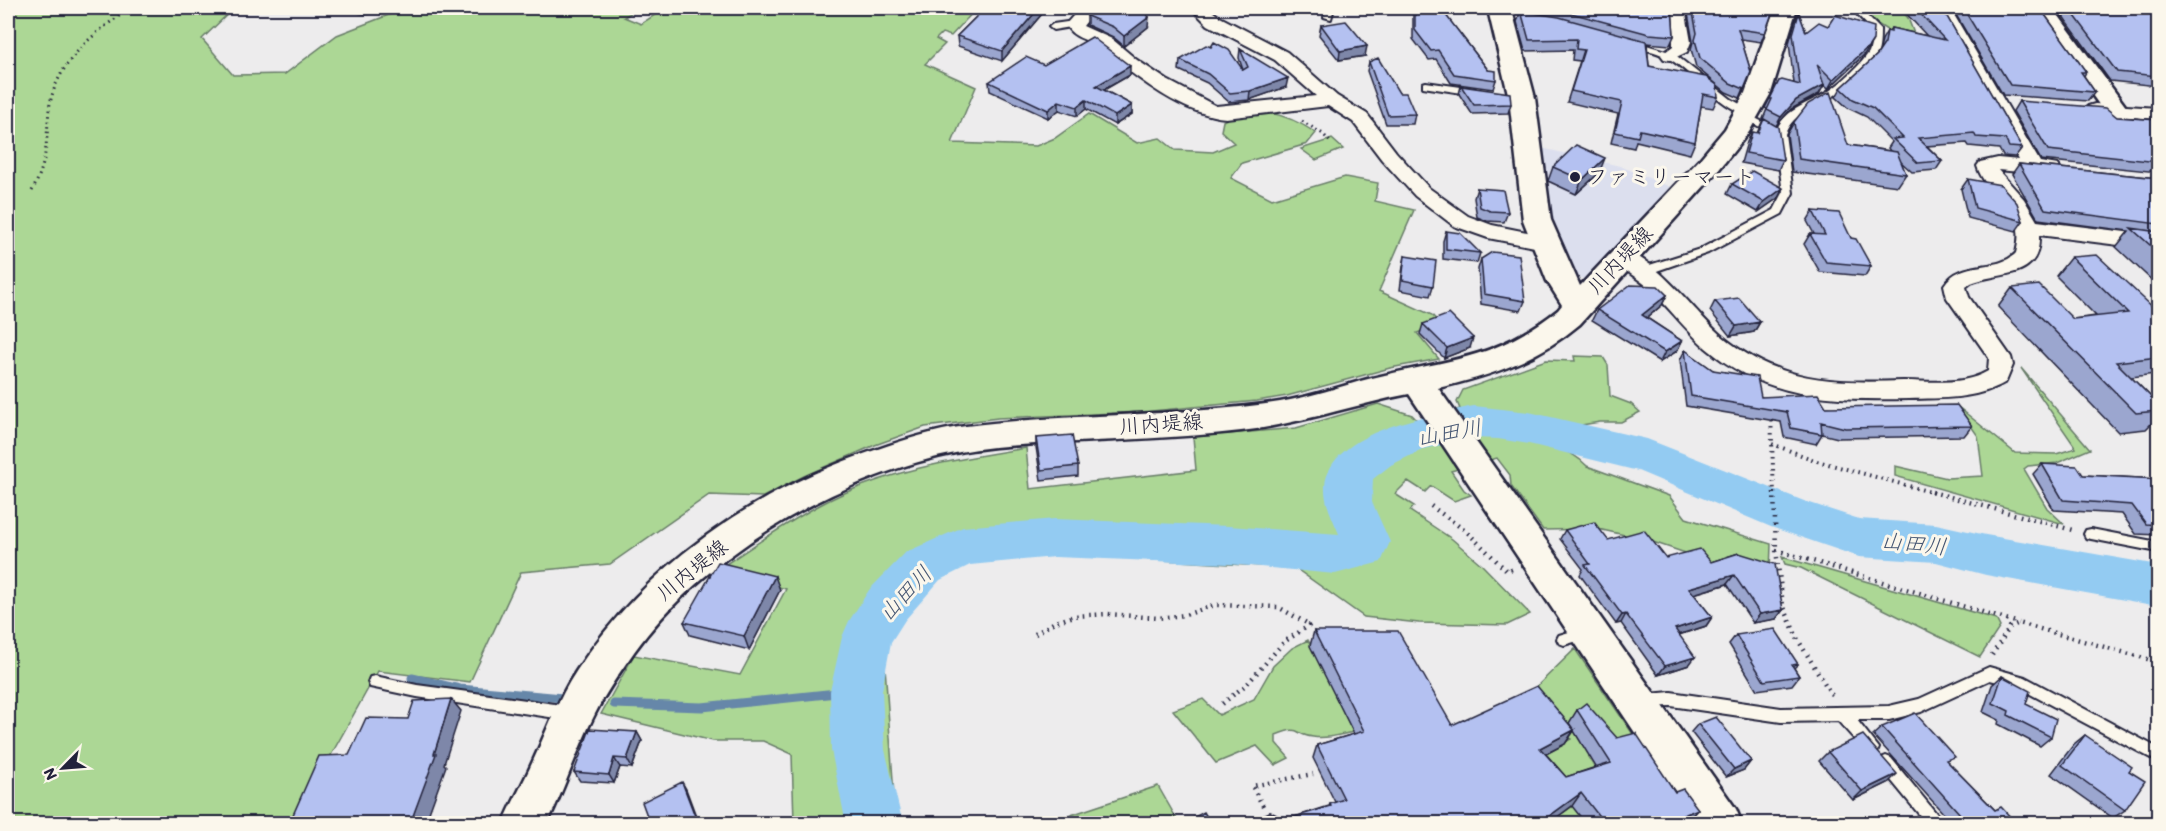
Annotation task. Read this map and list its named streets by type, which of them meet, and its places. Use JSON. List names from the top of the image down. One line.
{"streets":{"main road":["川内堤線"]},"water":["山田川"],"places":["ファミリーマート"],"north":"bottom left"}
